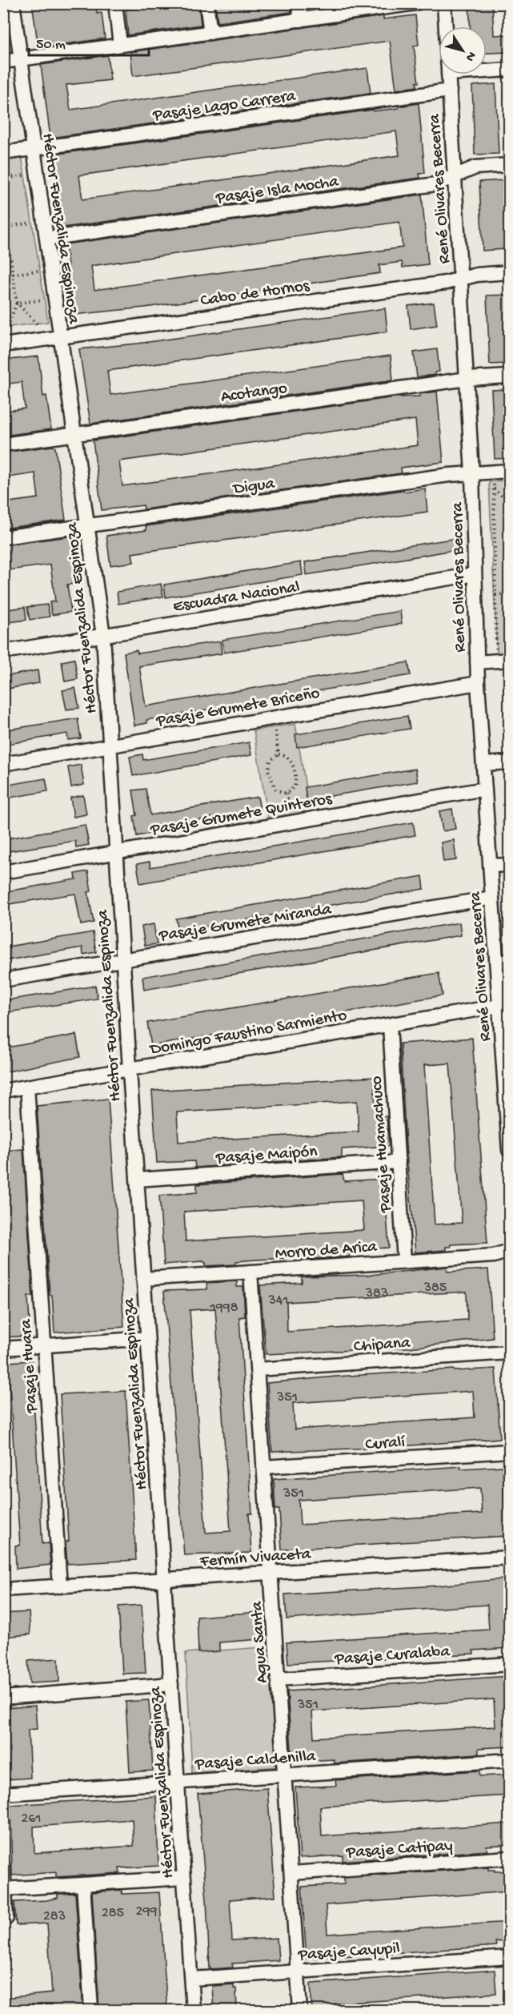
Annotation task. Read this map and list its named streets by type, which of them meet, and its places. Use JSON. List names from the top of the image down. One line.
{"streets":{"street":["Pasaje Lago Carrera","Pasaje Isla Mocha","René Olivares Becerra","Héctor Fuenzalida Espinoza","Cabo de Hornos","Acotango","Digua","Escuadra Nacional","Pasaje Grumete Briceño","Pasaje Grumete Quinteros","Pasaje Grumete Miranda","Domingo Faustino Sarmiento","Pasaje Huamachuco","Pasaje Maipón","Morro de Arica","Chipana","Pasaje Huara","Curalí","Fermín Vivaceta","Agua Santa","Pasaje Curalaba","Pasaje Caldenilla","Pasaje Catipay","Pasaje Cayupil"]},"crossings":[["Pasaje Lago Carrera","René Olivares Becerra"],["Pasaje Lago Carrera","Héctor Fuenzalida Espinoza"],["Pasaje Isla Mocha","René Olivares Becerra"],["Pasaje Isla Mocha","Héctor Fuenzalida Espinoza"],["René Olivares Becerra","Cabo de Hornos"],["René Olivares Becerra","Acotango"],["René Olivares Becerra","Digua"],["René Olivares Becerra","Escuadra Nacional"],["René Olivares Becerra","Pasaje Grumete Briceño"],["René Olivares Becerra","Pasaje Grumete Quinteros"],["René Olivares Becerra","Pasaje Grumete Miranda"],["René Olivares Becerra","Domingo Faustino Sarmiento"],["Héctor Fuenzalida Espinoza","Cabo de Hornos"],["Héctor Fuenzalida Espinoza","Acotango"],["Héctor Fuenzalida Espinoza","Digua"],["Héctor Fuenzalida Espinoza","Escuadra Nacional"],["Héctor Fuenzalida Espinoza","Pasaje Grumete Briceño"],["Héctor Fuenzalida Espinoza","Pasaje Grumete Quinteros"],["Héctor Fuenzalida Espinoza","Pasaje Grumete Miranda"],["Héctor Fuenzalida Espinoza","Domingo Faustino Sarmiento"],["Héctor Fuenzalida Espinoza","Pasaje Maipón"],["Héctor Fuenzalida Espinoza","Morro de Arica"],["Héctor Fuenzalida Espinoza","Fermín Vivaceta"],["Héctor Fuenzalida Espinoza","Pasaje Caldenilla"],["Héctor Fuenzalida Espinoza","Pasaje Cayupil"],["Domingo Faustino Sarmiento","Pasaje Huamachuco"],["Domingo Faustino Sarmiento","Pasaje Huara"],["Pasaje Huamachuco","Pasaje Maipón"],["Pasaje Huamachuco","Morro de Arica"],["Morro de Arica","Agua Santa"],["Chipana","Agua Santa"],["Pasaje Huara","Fermín Vivaceta"],["Curalí","Agua Santa"],["Fermín Vivaceta","Agua Santa"],["Agua Santa","Pasaje Curalaba"],["Agua Santa","Pasaje Caldenilla"],["Agua Santa","Pasaje Catipay"],["Agua Santa","Pasaje Cayupil"]],"house_numbers":["385","383","341","1998","351","351","351","261","299","285","283"],"scale_bar":"50 m","north":"bottom right"}
